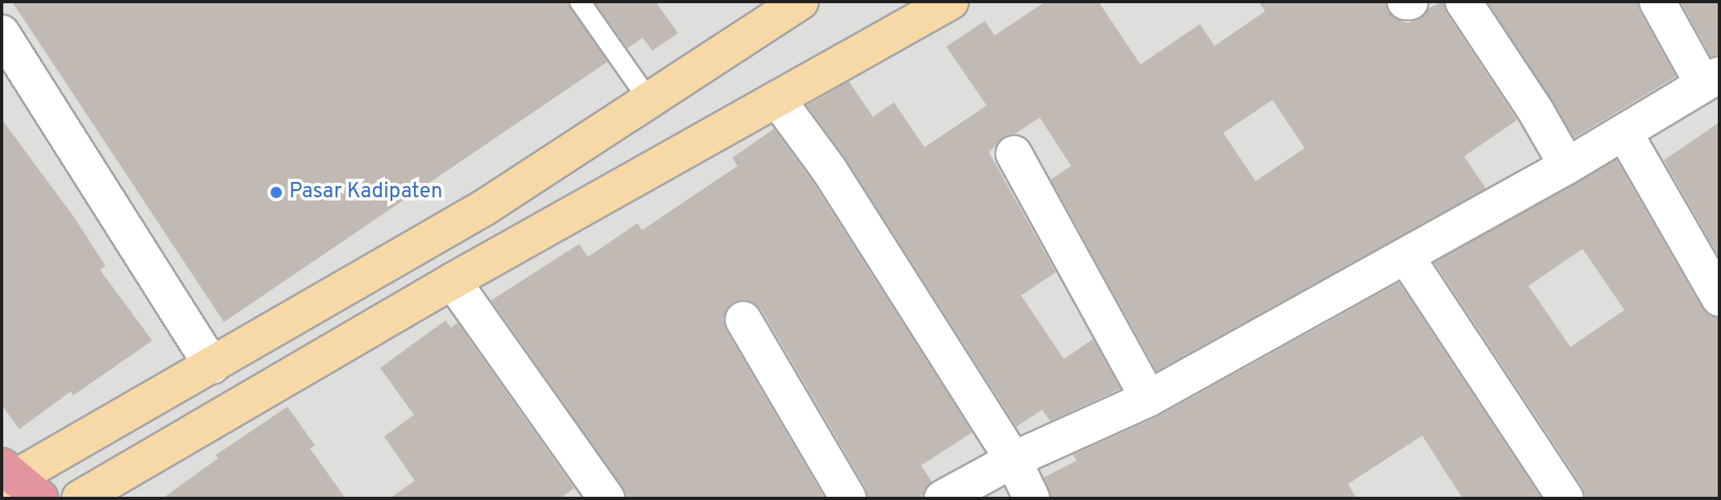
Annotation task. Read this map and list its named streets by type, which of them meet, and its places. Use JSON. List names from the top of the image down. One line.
{"places":["Pasar Kadipaten"]}
